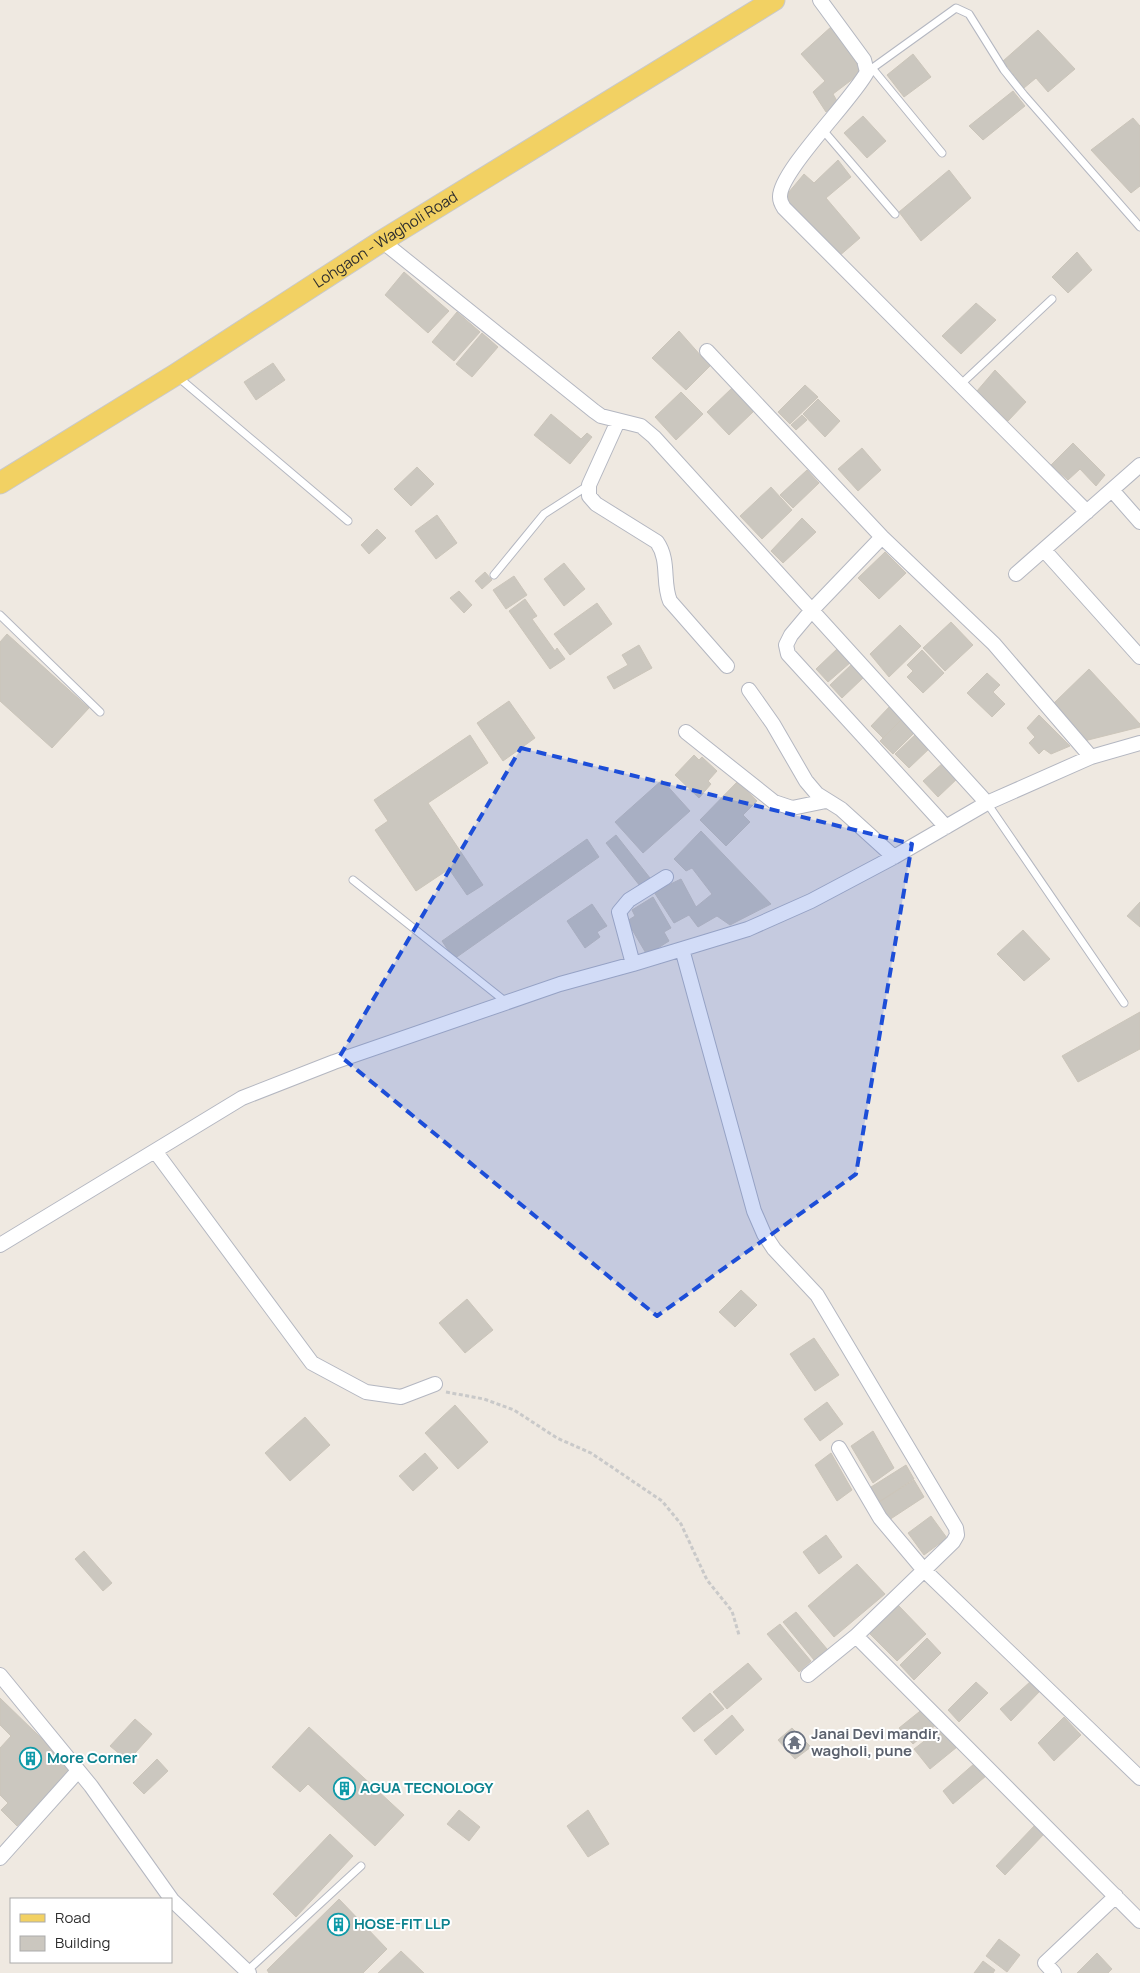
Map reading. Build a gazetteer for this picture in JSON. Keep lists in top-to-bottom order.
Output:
{
  "streets": {
    "main road": ["Lohgaon - Wagholi Road"]
  },
  "places": {
    "temple": ["Janai Devi mandir, wagholi, pune"],
    "building": ["More Corner", "AGUA TECNOLOGY", "HOSE-FIT LLP"]
  },
  "legend": ["Road", "Building"]
}
